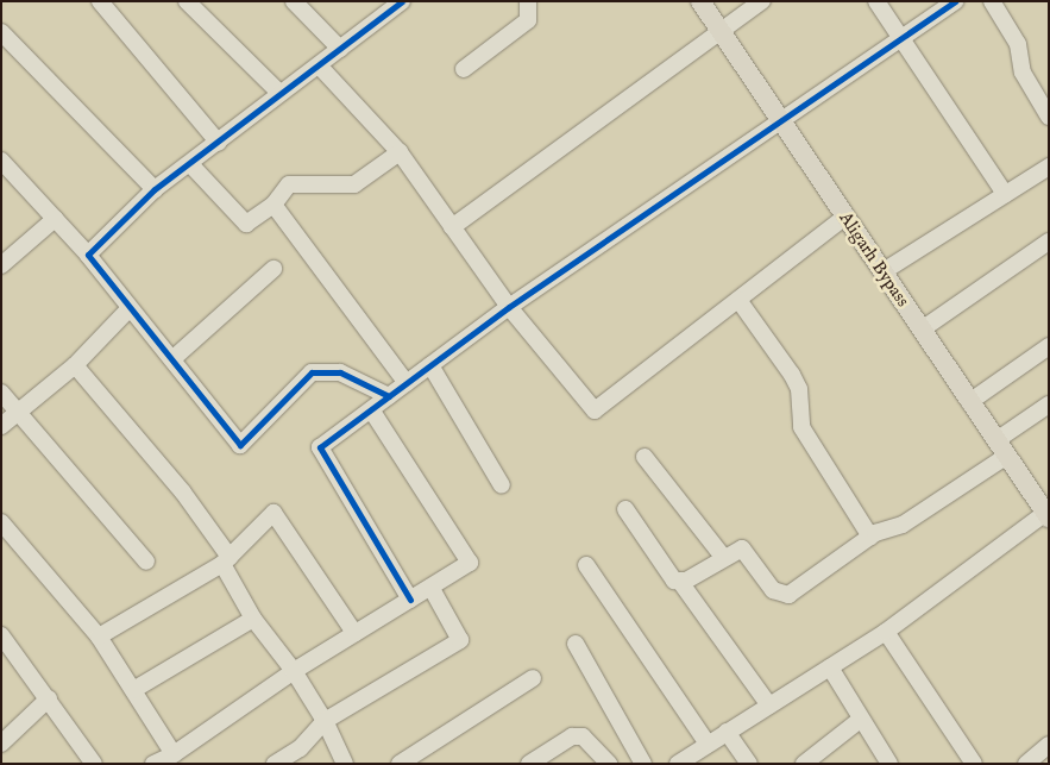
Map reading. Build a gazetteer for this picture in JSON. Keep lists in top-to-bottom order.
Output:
{
  "streets": {
    "main road": ["Aligarh Bypass"]
  }
}
